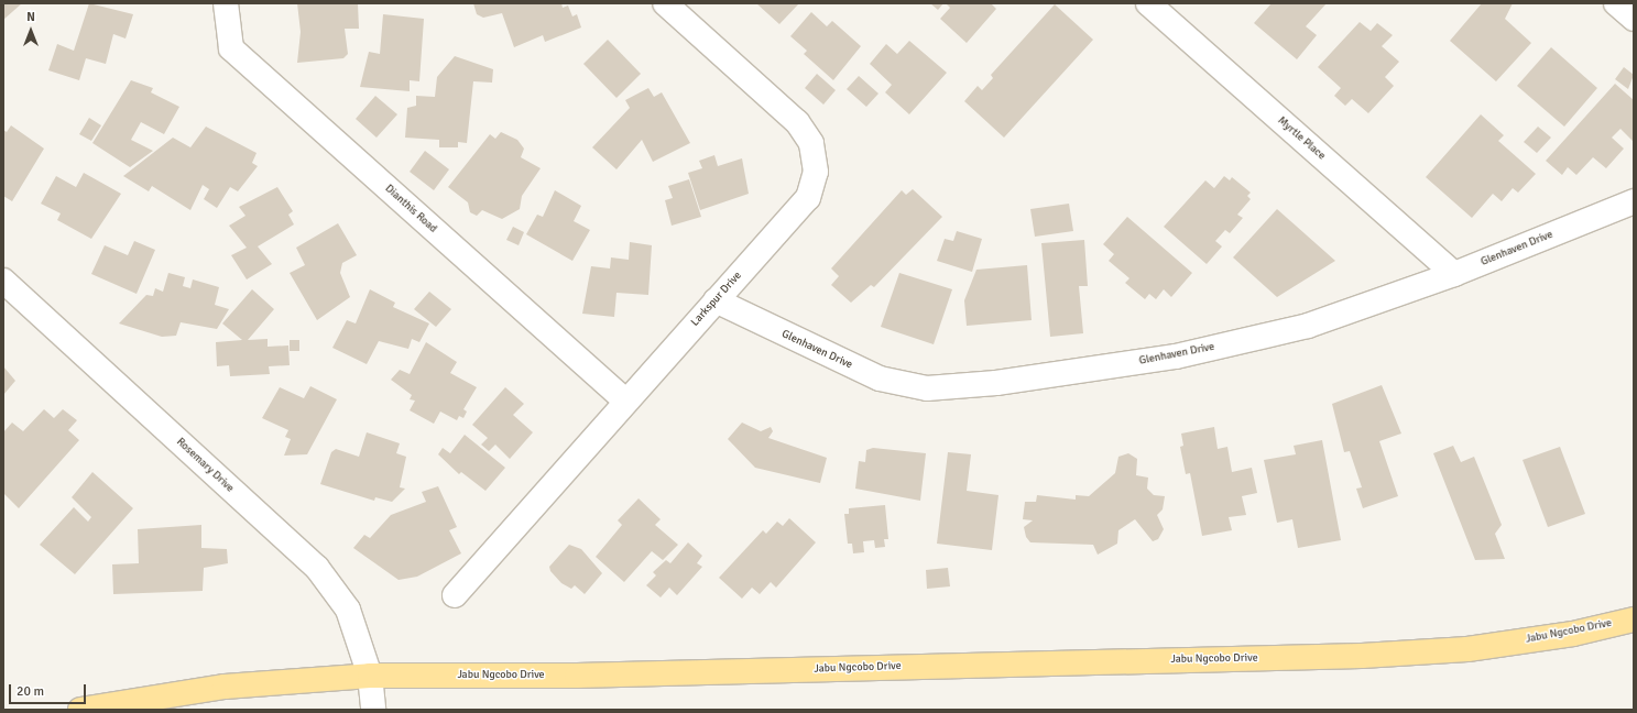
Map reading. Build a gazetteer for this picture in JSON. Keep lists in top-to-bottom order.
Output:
{
  "streets": {
    "main road": ["Jabu Ngcobo Drive"],
    "street": [
      "Myrtle Place",
      "Dianthis Road",
      "Glenhaven Drive",
      "Larkspur Drive",
      "Rosemary Drive"
    ]
  },
  "crossings": [
    ["Myrtle Place", "Glenhaven Drive"],
    ["Dianthis Road", "Larkspur Drive"],
    ["Glenhaven Drive", "Larkspur Drive"],
    ["Rosemary Drive", "Jabu Ngcobo Drive"]
  ],
  "scale_bar": "20 m",
  "north": "top"
}
